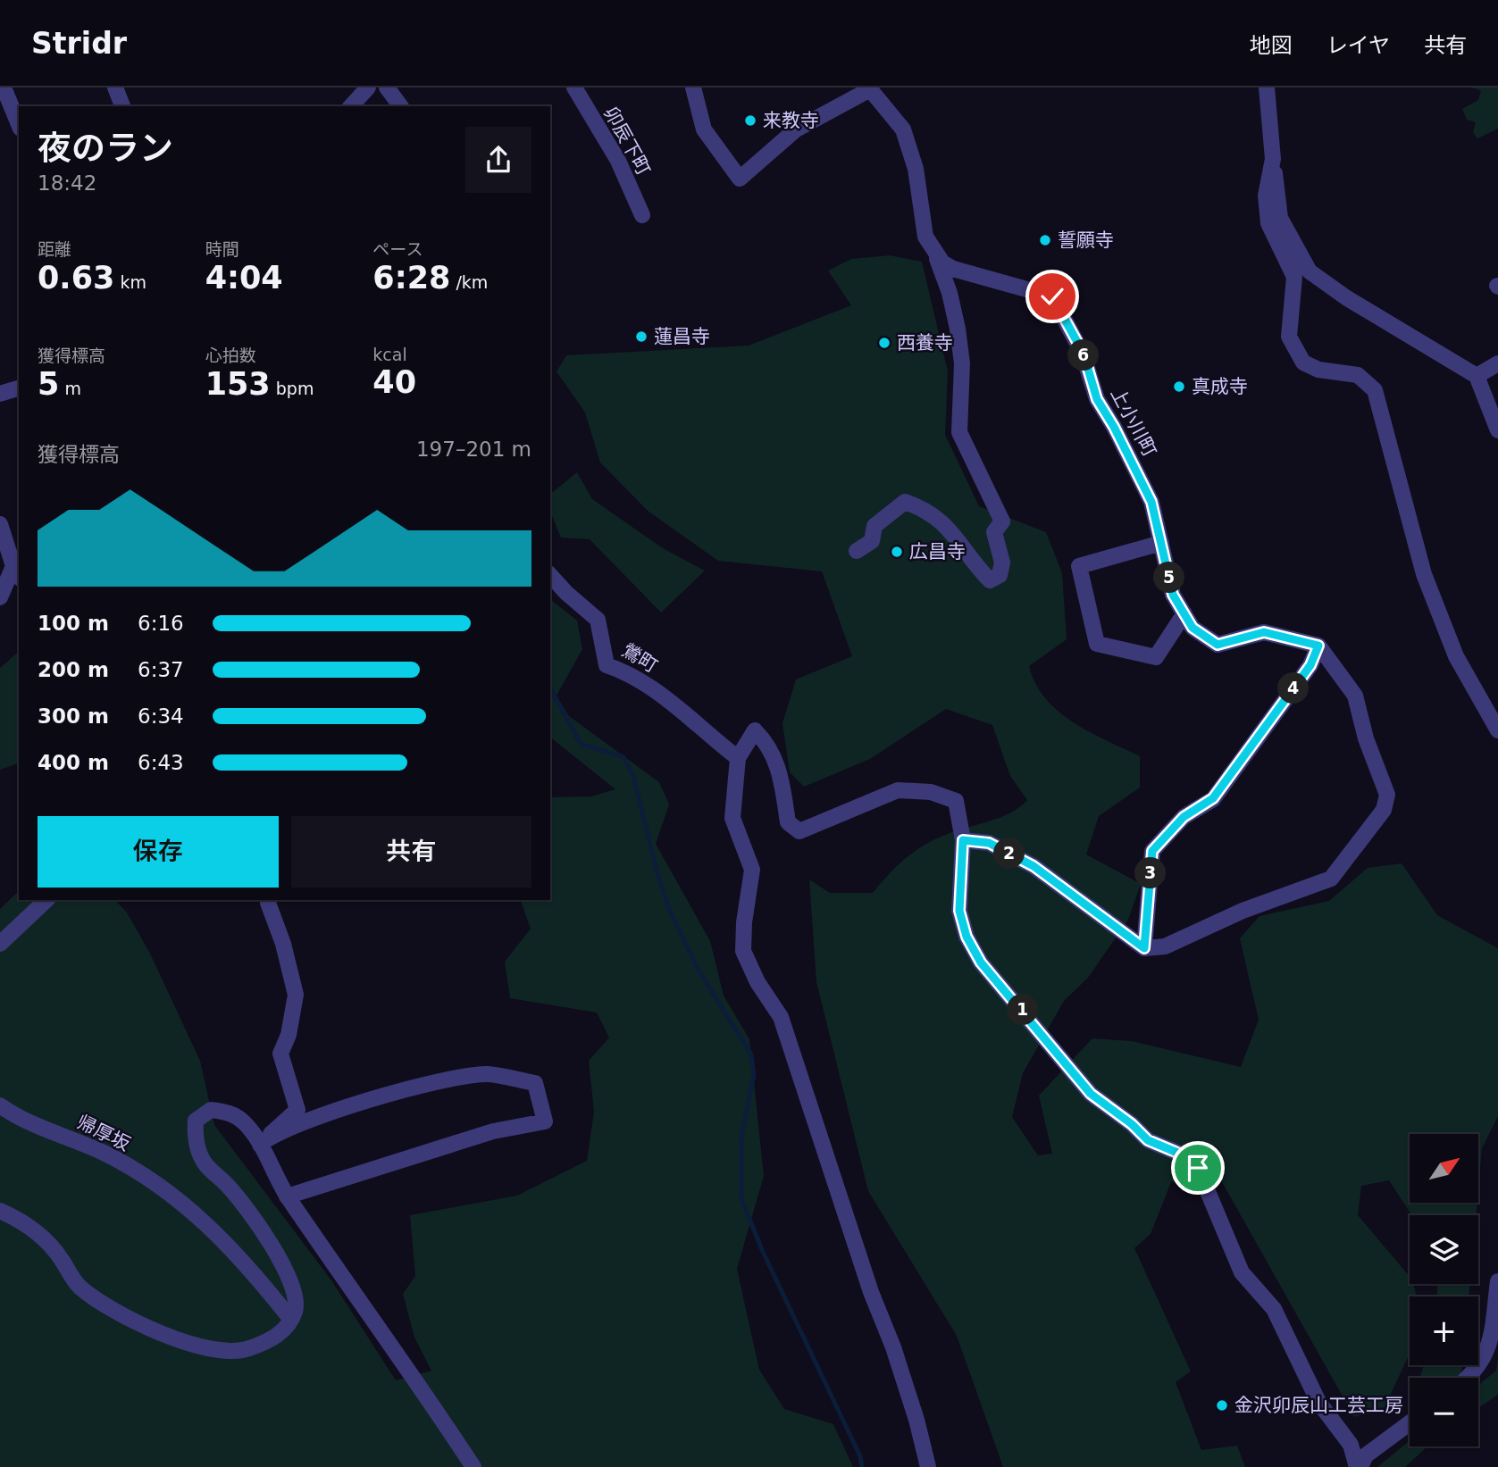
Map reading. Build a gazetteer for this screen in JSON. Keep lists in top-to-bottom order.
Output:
{
  "streets": {
    "street": [
      "卯辰下町",
      "上小川町",
      "鶯町",
      "帰厚坂"
    ]
  },
  "places": [
    "来教寺",
    "誓願寺",
    "蓮昌寺",
    "西養寺",
    "真成寺",
    "広昌寺",
    "金沢卯辰山工芸工房"
  ],
  "north": "top right",
  "page": {
    "header": "Stridr",
    "nav": ["地図", "レイヤ", "共有"],
    "heading": ["夜のラン", "18:42"],
    "stats": [
      ["距離", "0.63 km"],
      ["時間", "4:04"],
      ["ペース", "6:28 /km"],
      ["獲得標高", "5 m"],
      ["心拍数", "153 bpm"],
      ["kcal", "40"]
    ],
    "pins": [
      "6",
      "5",
      "4",
      "2",
      "3",
      "1"
    ],
    "chart": ["獲得標高", "197–201 m"],
    "list": [
      {
        "name": "100 m",
        "note": "6:16"
      },
      {
        "name": "200 m",
        "note": "6:37"
      },
      {
        "name": "300 m",
        "note": "6:34"
      },
      {
        "name": "400 m",
        "note": "6:43"
      }
    ],
    "buttons": ["保存", "共有"],
    "map_buttons": ["+", "−"]
  }
}
